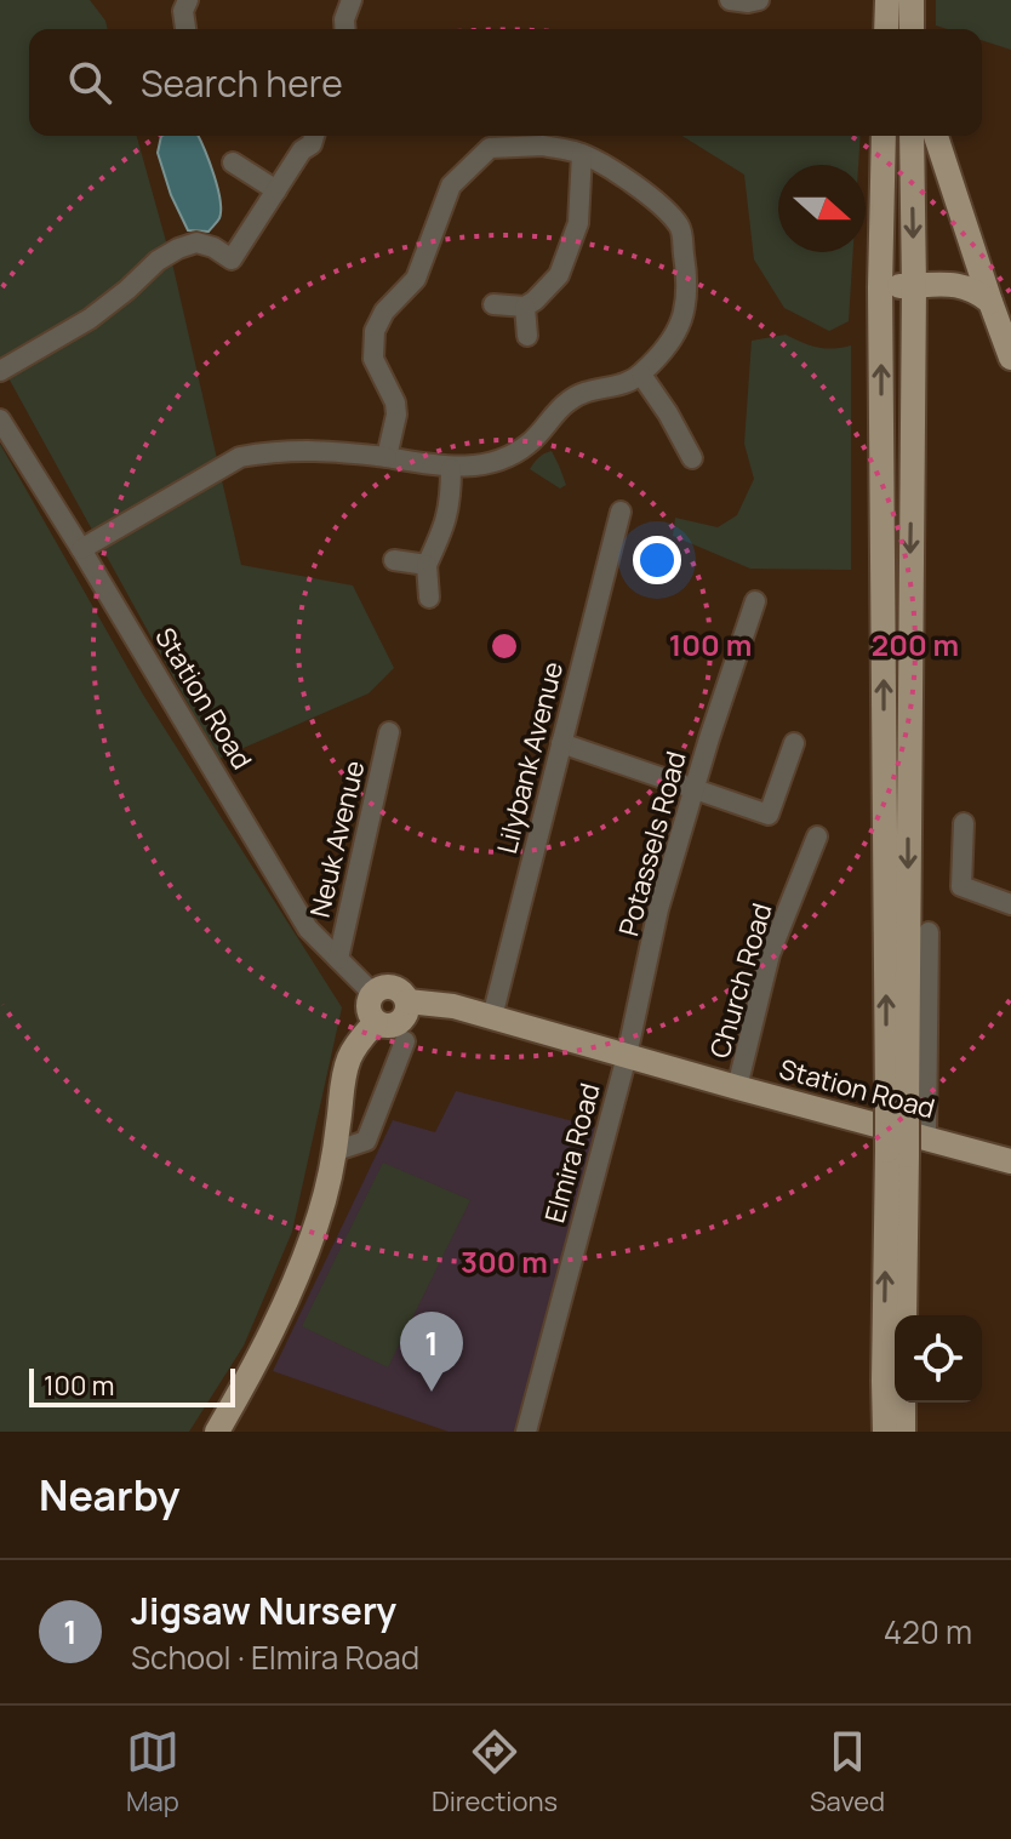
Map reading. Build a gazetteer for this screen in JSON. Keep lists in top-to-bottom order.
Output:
{
  "streets": {
    "main road": ["Station Road"],
    "street": [
      "Lilybank Avenue",
      "Neuk Avenue",
      "Potassels Road",
      "Church Road",
      "Elmira Road"
    ]
  },
  "crossings": [
    ["Station Road", "Lilybank Avenue"],
    ["Station Road", "Neuk Avenue"],
    ["Station Road", "Potassels Road"],
    ["Station Road", "Church Road"],
    ["Station Road", "Elmira Road"],
    ["Potassels Road", "Elmira Road"]
  ],
  "scale_bar": "100 m",
  "north": "right",
  "page": {
    "search": "Search here",
    "pins": "1",
    "scale": "100 m",
    "heading": "Nearby",
    "list": [
      {
        "mark": "1",
        "name": "Jigsaw Nursery",
        "note": "School · Elmira Road",
        "value": "420 m"
      }
    ],
    "nav": ["Map", "Directions", "Saved"]
  },
  "rings": ["100 m", "200 m", "300 m"]
}
